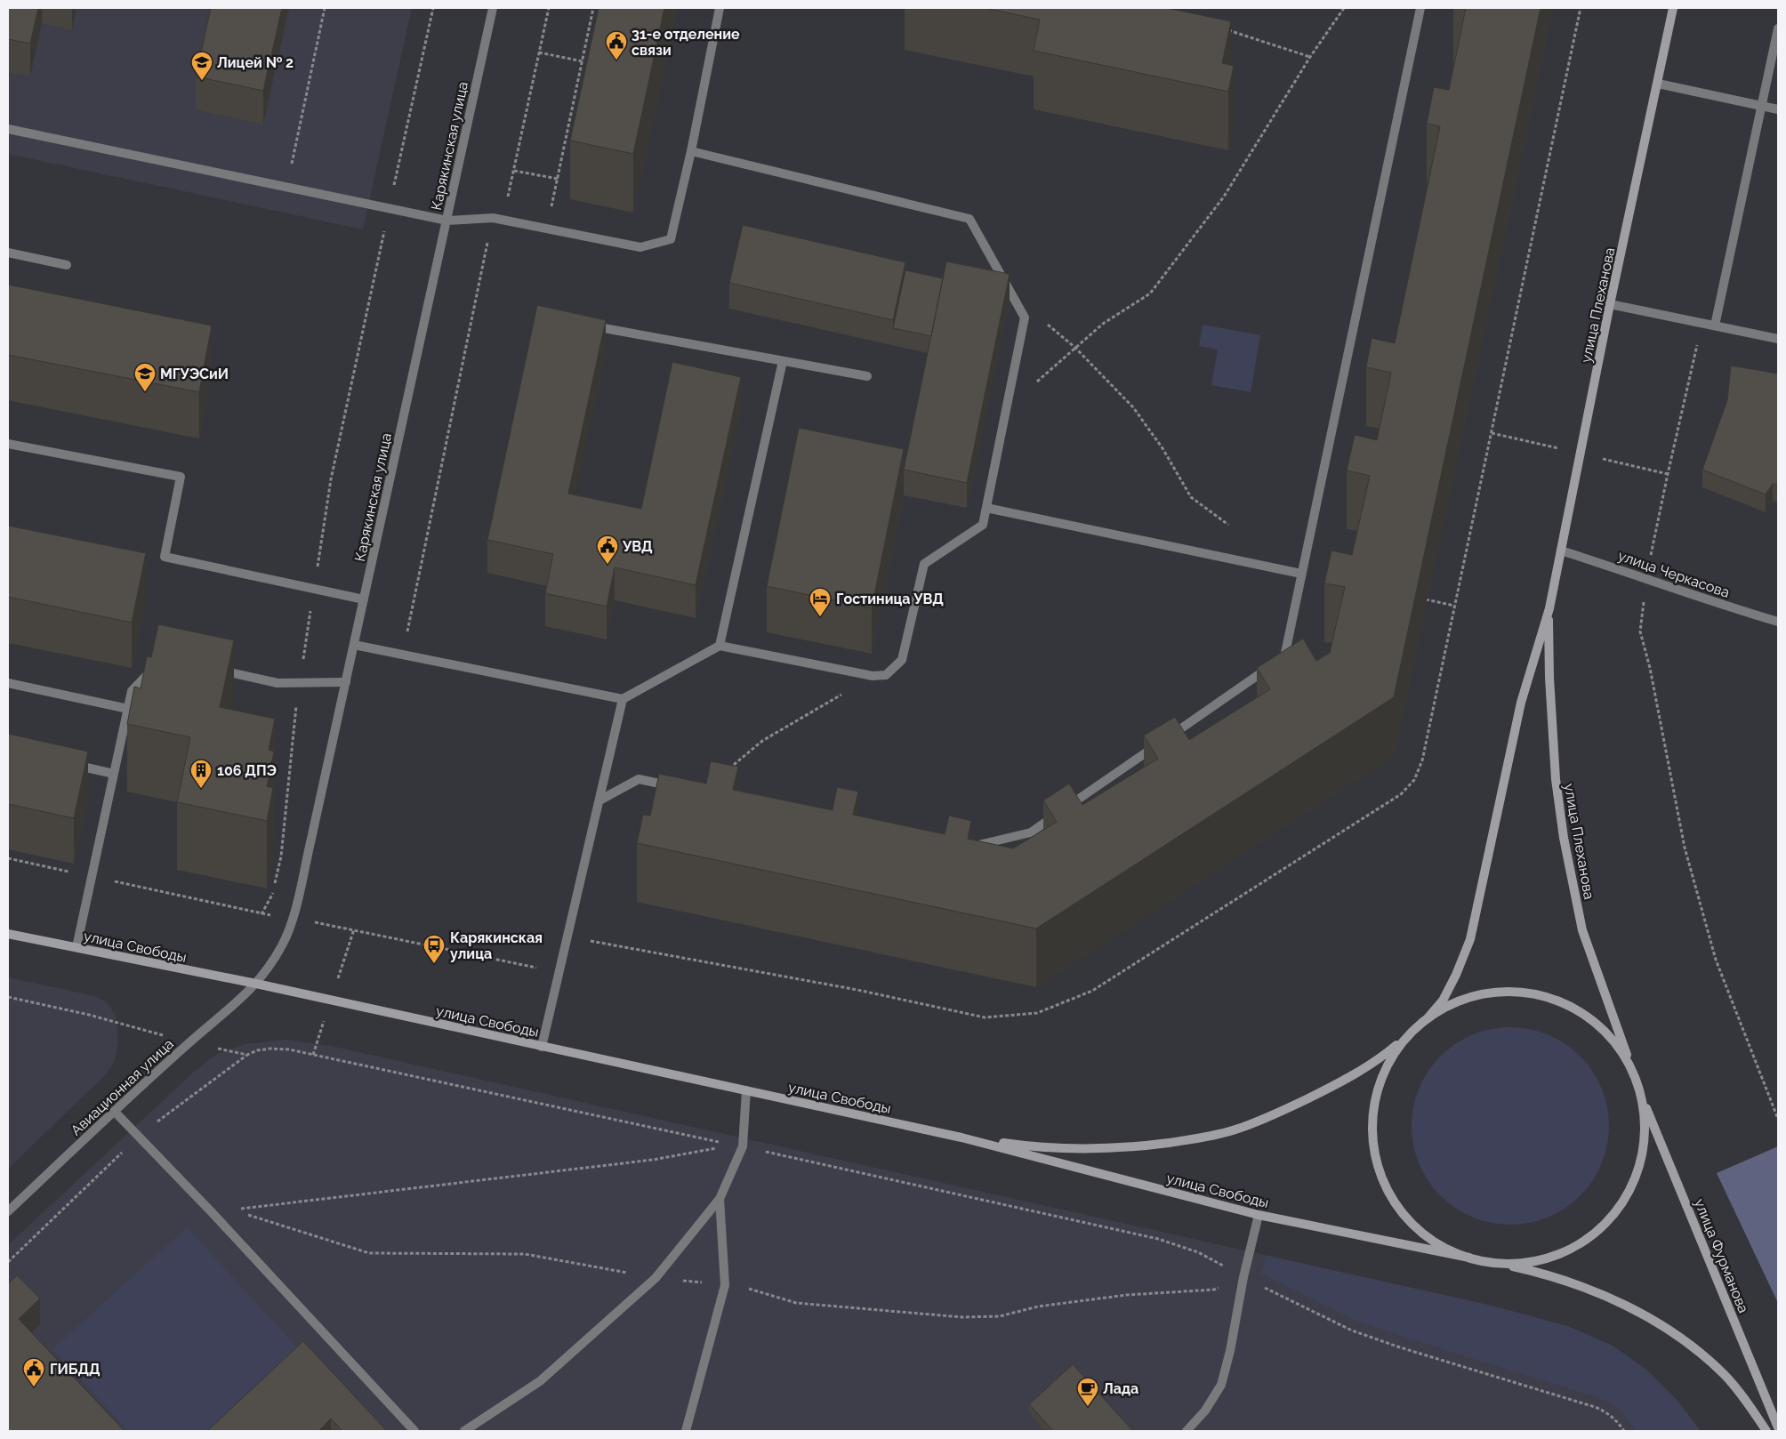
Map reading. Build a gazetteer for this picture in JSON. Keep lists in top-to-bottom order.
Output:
{
  "streets": {
    "main road": ["улица Плеханова", "улица Свободы", "улица Фурманова"],
    "street": ["Карякинская улица", "улица Черкасова", "Авиационная улица"]
  },
  "crossings": [
    ["Карякинская улица", "улица Свободы"],
    ["Карякинская улица", "Авиационная улица"],
    ["улица Плеханова", "улица Черкасова"],
    ["улица Свободы", "Авиационная улица"]
  ],
  "places": {
    "public building": ["31-е отделение связи", "УВД", "ГИБДД"],
    "school or university": ["Лицей № 2", "МГУЭСиИ"],
    "hotel": ["Гостиница УВД"],
    "building": ["106 ДПЭ"],
    "bus stop": ["Карякинская улица"],
    "cafe": ["Лада"]
  }
}
